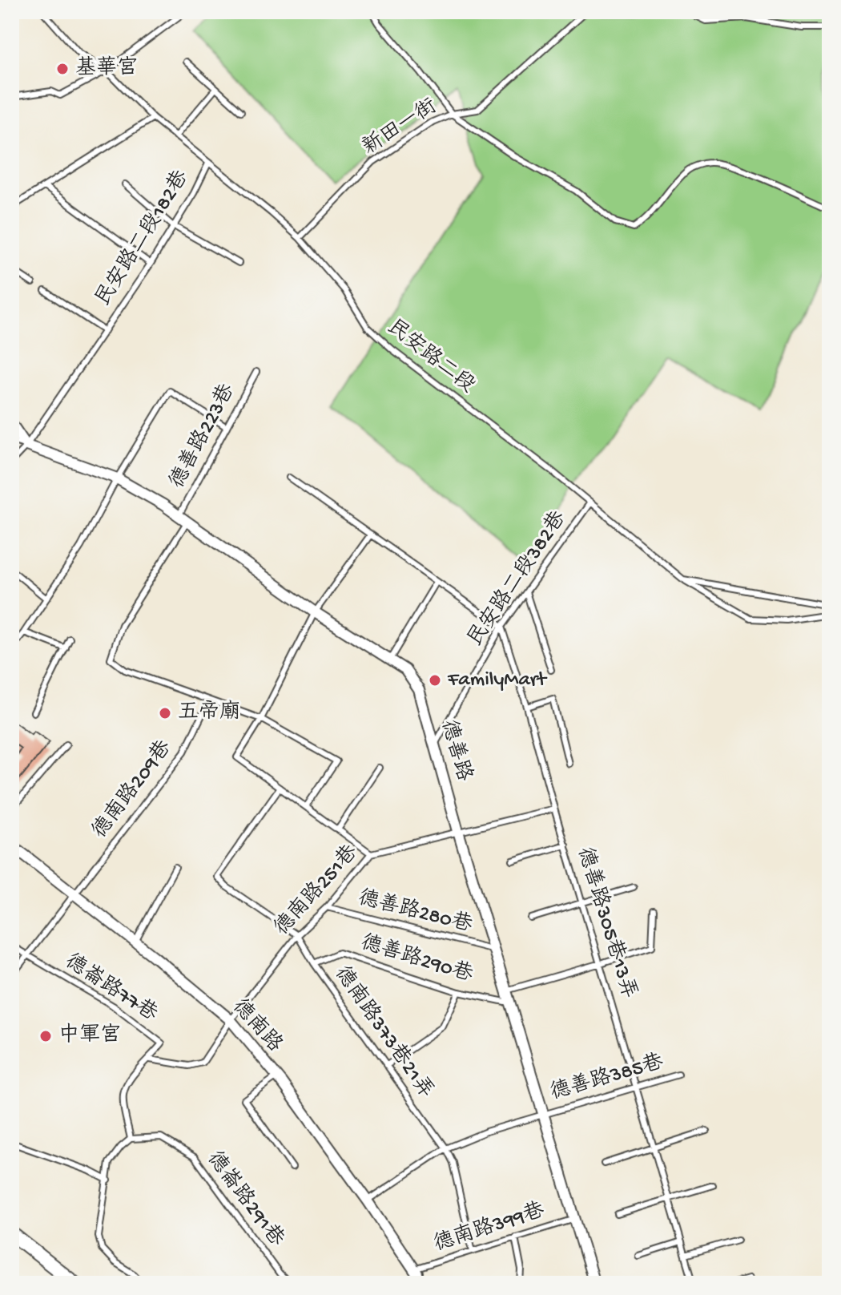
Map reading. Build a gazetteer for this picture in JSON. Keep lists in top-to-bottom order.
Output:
{
  "streets": {
    "street": ["德善路", "德南路"],
    "lane": [
      "新田一街",
      "民安路二段182巷",
      "民安路二段",
      "德善路223巷",
      "民安路二段382巷",
      "德南路209巷",
      "德南路251巷",
      "德善路280巷",
      "德善路305巷13弄",
      "德善路290巷",
      "德崙路77巷",
      "德南路373巷21弄",
      "德善路385巷",
      "德崙路291巷",
      "德南路399巷"
    ]
  },
  "crossings": [
    ["新田一街", "民安路二段"],
    ["民安路二段182巷", "民安路二段"],
    ["民安路二段182巷", "德善路"],
    ["民安路二段", "民安路二段382巷"],
    ["德善路223巷", "德善路"],
    ["德善路223巷", "德南路209巷"],
    ["民安路二段382巷", "德善路"],
    ["民安路二段382巷", "德善路305巷13弄"],
    ["德善路", "德南路251巷"],
    ["德善路", "德善路280巷"],
    ["德善路", "德善路290巷"],
    ["德善路", "德善路385巷"],
    ["德善路", "德南路399巷"],
    ["德南路209巷", "德崙路77巷"],
    ["德南路209巷", "德南路"],
    ["德南路251巷", "德善路280巷"],
    ["德南路251巷", "德善路305巷13弄"],
    ["德南路251巷", "德崙路77巷"],
    ["德南路251巷", "德南路"],
    ["德南路251巷", "德南路373巷21弄"],
    ["德善路305巷13弄", "德善路385巷"],
    ["德善路290巷", "德南路373巷21弄"],
    ["德南路", "德善路385巷"],
    ["德南路", "德南路399巷"],
    ["德南路373巷21弄", "德善路385巷"],
    ["德南路373巷21弄", "德南路399巷"]
  ],
  "places": [
    "基華宮",
    "FamilyMart",
    "五帝廟",
    "中軍宮"
  ]
}
